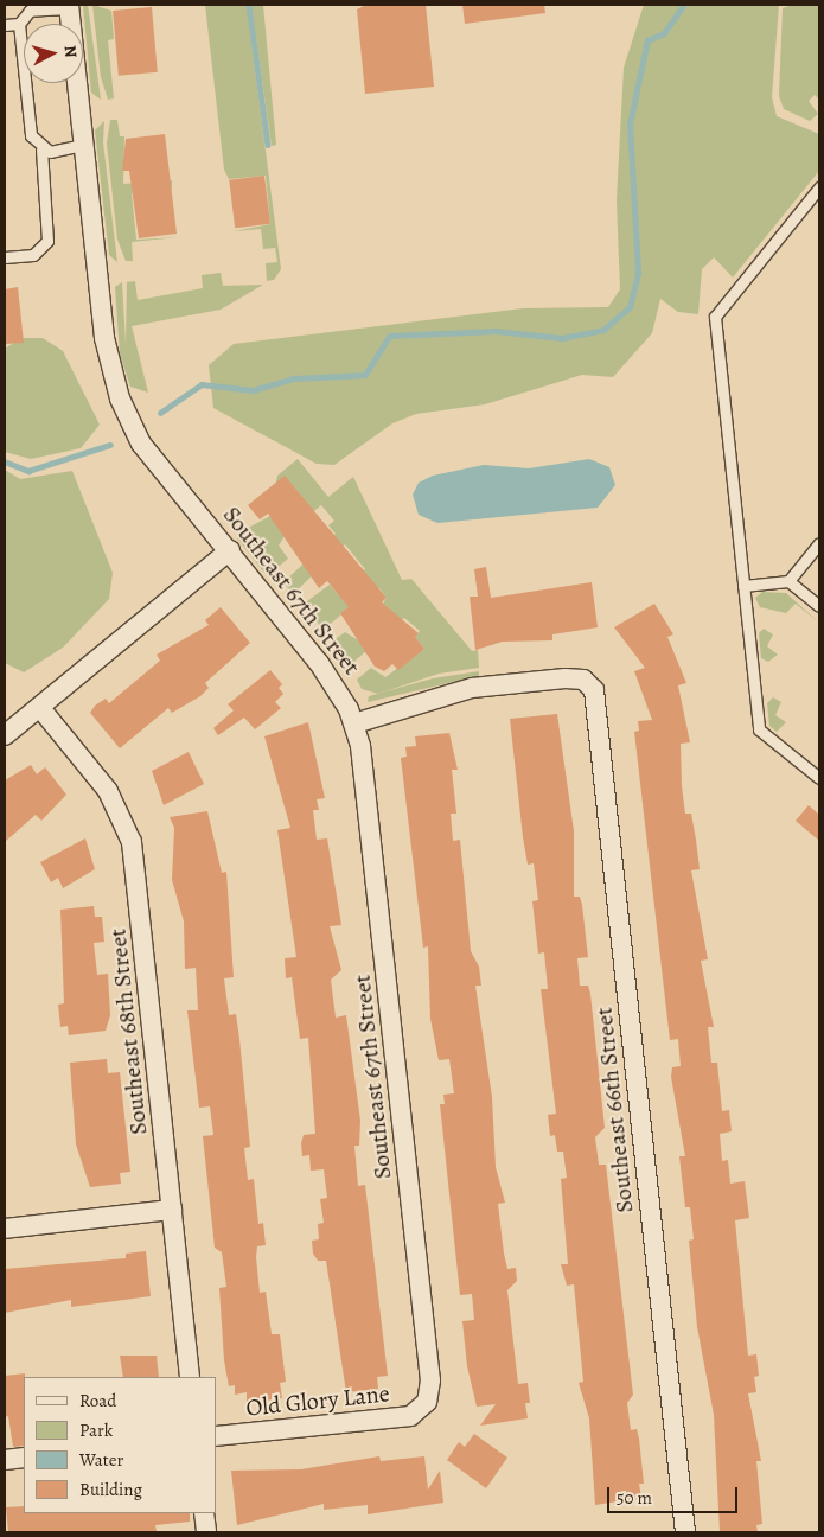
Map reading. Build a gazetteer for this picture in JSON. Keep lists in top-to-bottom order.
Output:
{
  "streets": {
    "street": [
      "Southeast 67th Street",
      "Southeast 68th Street",
      "Southeast 66th Street",
      "Old Glory Lane"
    ]
  },
  "crossings": [
    ["Southeast 67th Street", "Southeast 66th Street"],
    ["Southeast 67th Street", "Old Glory Lane"]
  ],
  "legend": [
    "Road",
    "Park",
    "Water",
    "Building"
  ],
  "scale_bar": "50 m",
  "north": "right"
}
